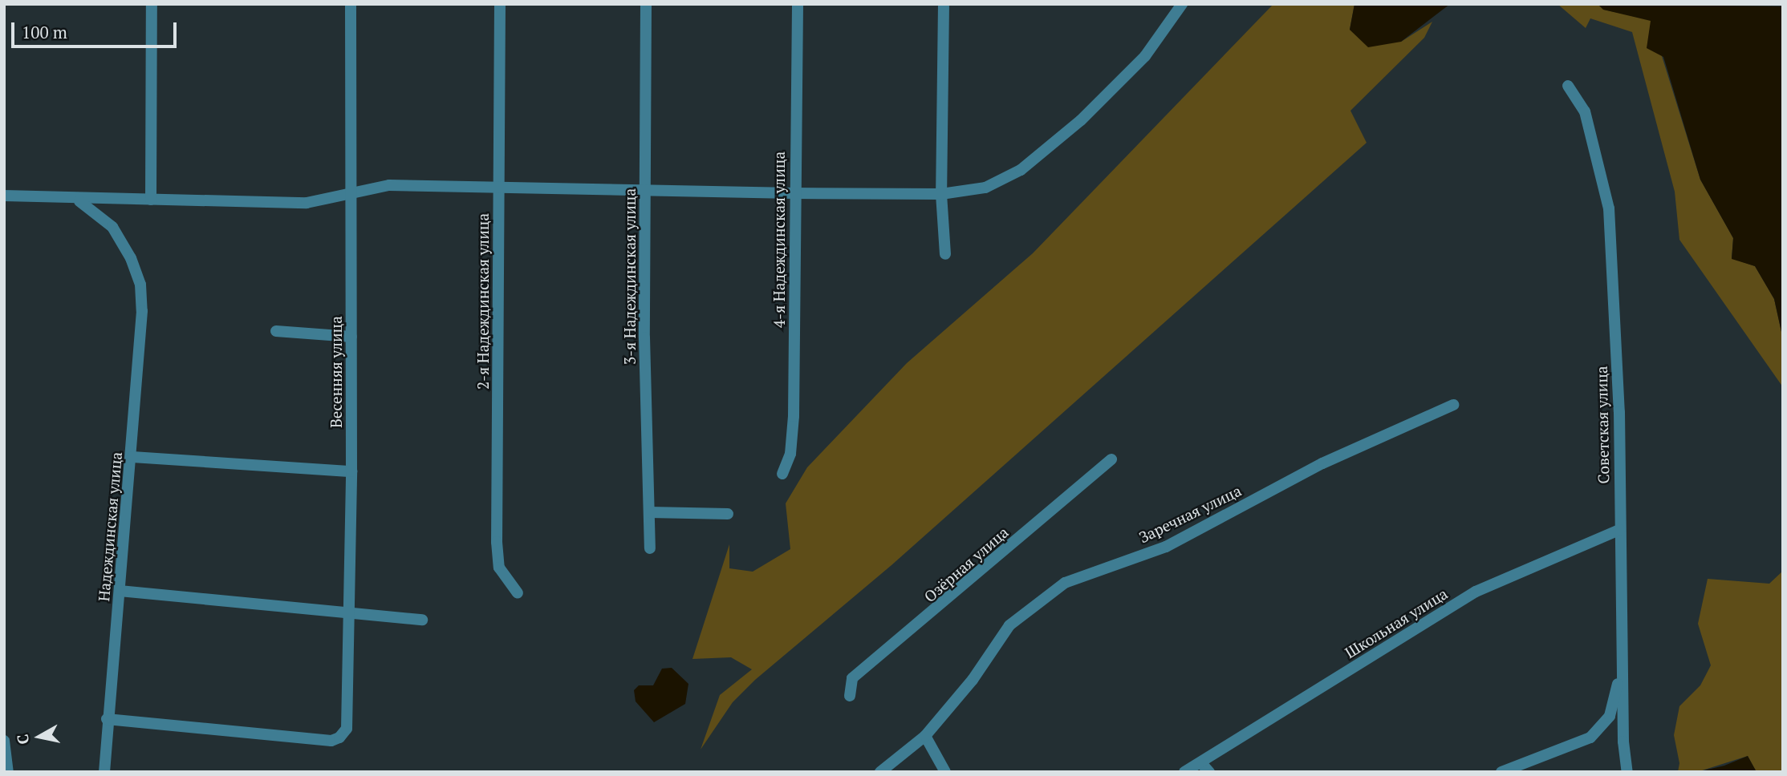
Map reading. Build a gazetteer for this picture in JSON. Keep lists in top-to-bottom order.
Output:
{
  "streets": {
    "street": [
      "4-я Надеждинская улица",
      "3-я Надеждинская улица",
      "2-я Надеждинская улица",
      "Весенняя улица",
      "Советская улица",
      "Заречная улица",
      "Надеждинская улица",
      "Озёрная улица",
      "Школьная улица"
    ]
  },
  "crossings": [
    ["Весенняя улица", "Надеждинская улица"],
    ["Советская улица", "Школьная улица"]
  ],
  "scale_bar": "100 m",
  "north": "left"
}
